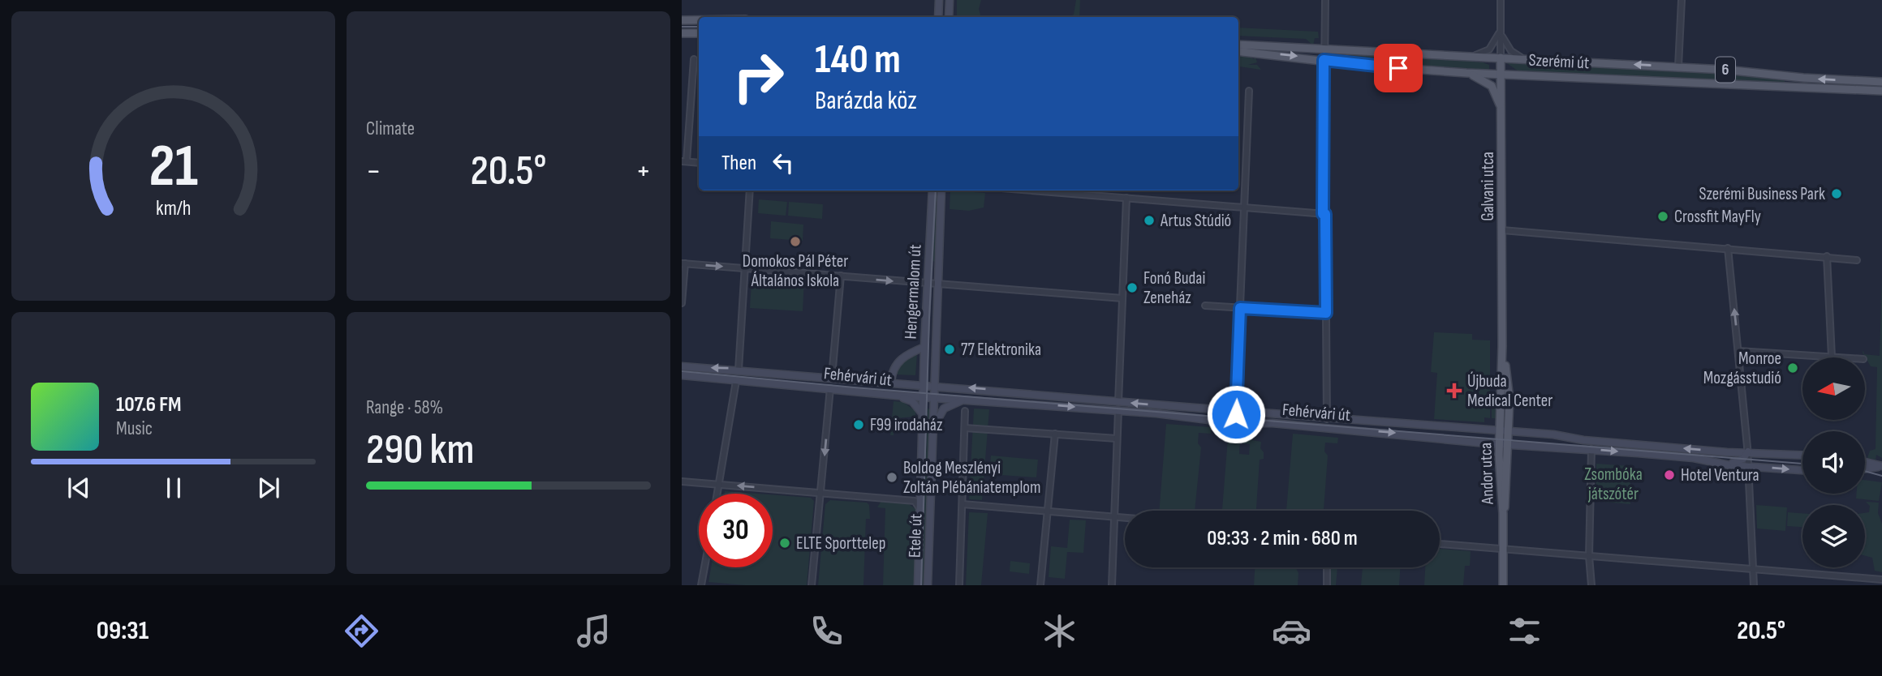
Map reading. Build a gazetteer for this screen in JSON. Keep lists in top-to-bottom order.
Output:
{
  "streets": {
    "main road": [
      "Szerémi út",
      "6",
      "Galvani utca",
      "Andor utca"
    ],
    "street": ["Hengermalom út", "Fehérvári út", "Etele út"]
  },
  "crossings": [
    ["Szerémi út", "Galvani utca"],
    ["Galvani utca", "Fehérvári út"],
    ["Galvani utca", "Andor utca"],
    ["Hengermalom út", "Fehérvári út"],
    ["Hengermalom út", "Etele út"],
    ["Fehérvári út", "Andor utca"],
    ["Fehérvári út", "Etele út"]
  ],
  "parks": ["Zsombóka játszótér"],
  "places": {
    "other": [
      "Szerémi Business Park",
      "Crossfit MayFly",
      "Artus Stúdió",
      "Domokos Pál Péter Általános Iskola",
      "Fonó Budai Zeneház",
      "77 Elektronika",
      "Monroe Mozgásstudió",
      "F99 irodaház",
      "Hotel Ventura",
      "Boldog Meszlényi Zoltán Plébániatemplom",
      "ELTE Sporttelep"
    ],
    "health": ["Újbuda Medical Center"]
  },
  "north": "left",
  "page": {
    "tile": [
      "Climate",
      ["Range · 58%", "290 km"]
    ],
    "turn": ["140 m", "Barázda köz"],
    "then": "Then",
    "heat": ["−", "20.5°", "+"],
    "song": ["107.6 FM", "Music"],
    "limit": "30",
    "trip": "09:33 · 2 min · 680 m",
    "tabs": ["09:31", "20.5°"],
    "gauge": ["21", "km/h"]
  }
}
